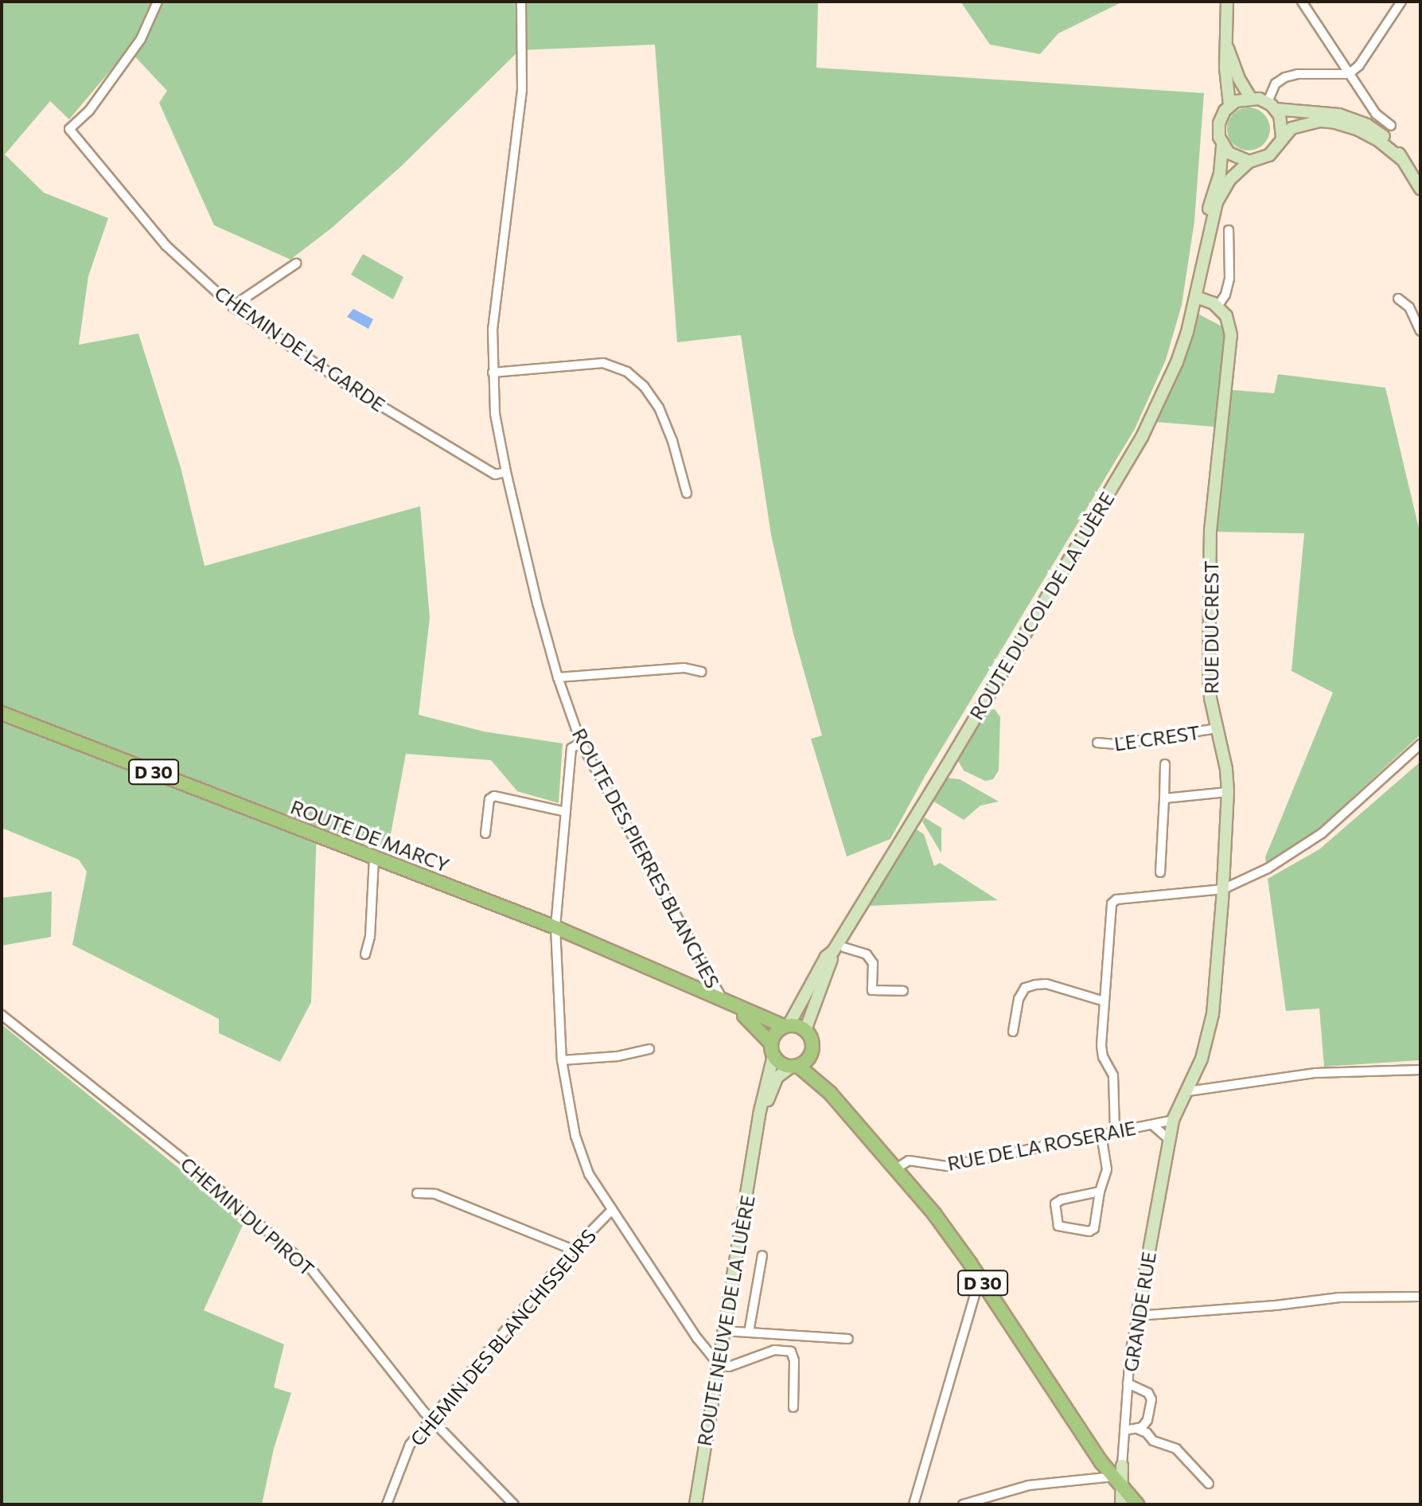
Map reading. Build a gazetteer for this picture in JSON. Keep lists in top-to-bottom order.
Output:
{
  "streets": {
    "main road": ["D 30", "ROUTE DE MARCY"],
    "street": [
      "CHEMIN DE LA GARDE",
      "ROUTE DU COL DE LA LUÈRE",
      "RUE DU CREST",
      "LE CREST",
      "ROUTE DES PIERRES BLANCHES",
      "RUE DE LA ROSERAIE",
      "CHEMIN DU PIROT",
      "GRANDE RUE",
      "ROUTE NEUVE DE LA LUÈRE",
      "CHEMIN DES BLANCHISSEURS"
    ]
  },
  "crossings": [
    ["CHEMIN DE LA GARDE", "ROUTE DES PIERRES BLANCHES"],
    ["ROUTE DU COL DE LA LUÈRE", "D 30"],
    ["ROUTE DU COL DE LA LUÈRE", "ROUTE DE MARCY"],
    ["ROUTE DU COL DE LA LUÈRE", "ROUTE NEUVE DE LA LUÈRE"],
    ["RUE DU CREST", "LE CREST"],
    ["RUE DU CREST", "RUE DE LA ROSERAIE"],
    ["RUE DU CREST", "GRANDE RUE"],
    ["D 30", "ROUTE DE MARCY"],
    ["D 30", "RUE DE LA ROSERAIE"],
    ["D 30", "GRANDE RUE"],
    ["D 30", "ROUTE NEUVE DE LA LUÈRE"],
    ["ROUTE DE MARCY", "ROUTE DES PIERRES BLANCHES"],
    ["ROUTE DE MARCY", "ROUTE NEUVE DE LA LUÈRE"],
    ["RUE DE LA ROSERAIE", "GRANDE RUE"],
    ["CHEMIN DU PIROT", "CHEMIN DES BLANCHISSEURS"]
  ]
}
